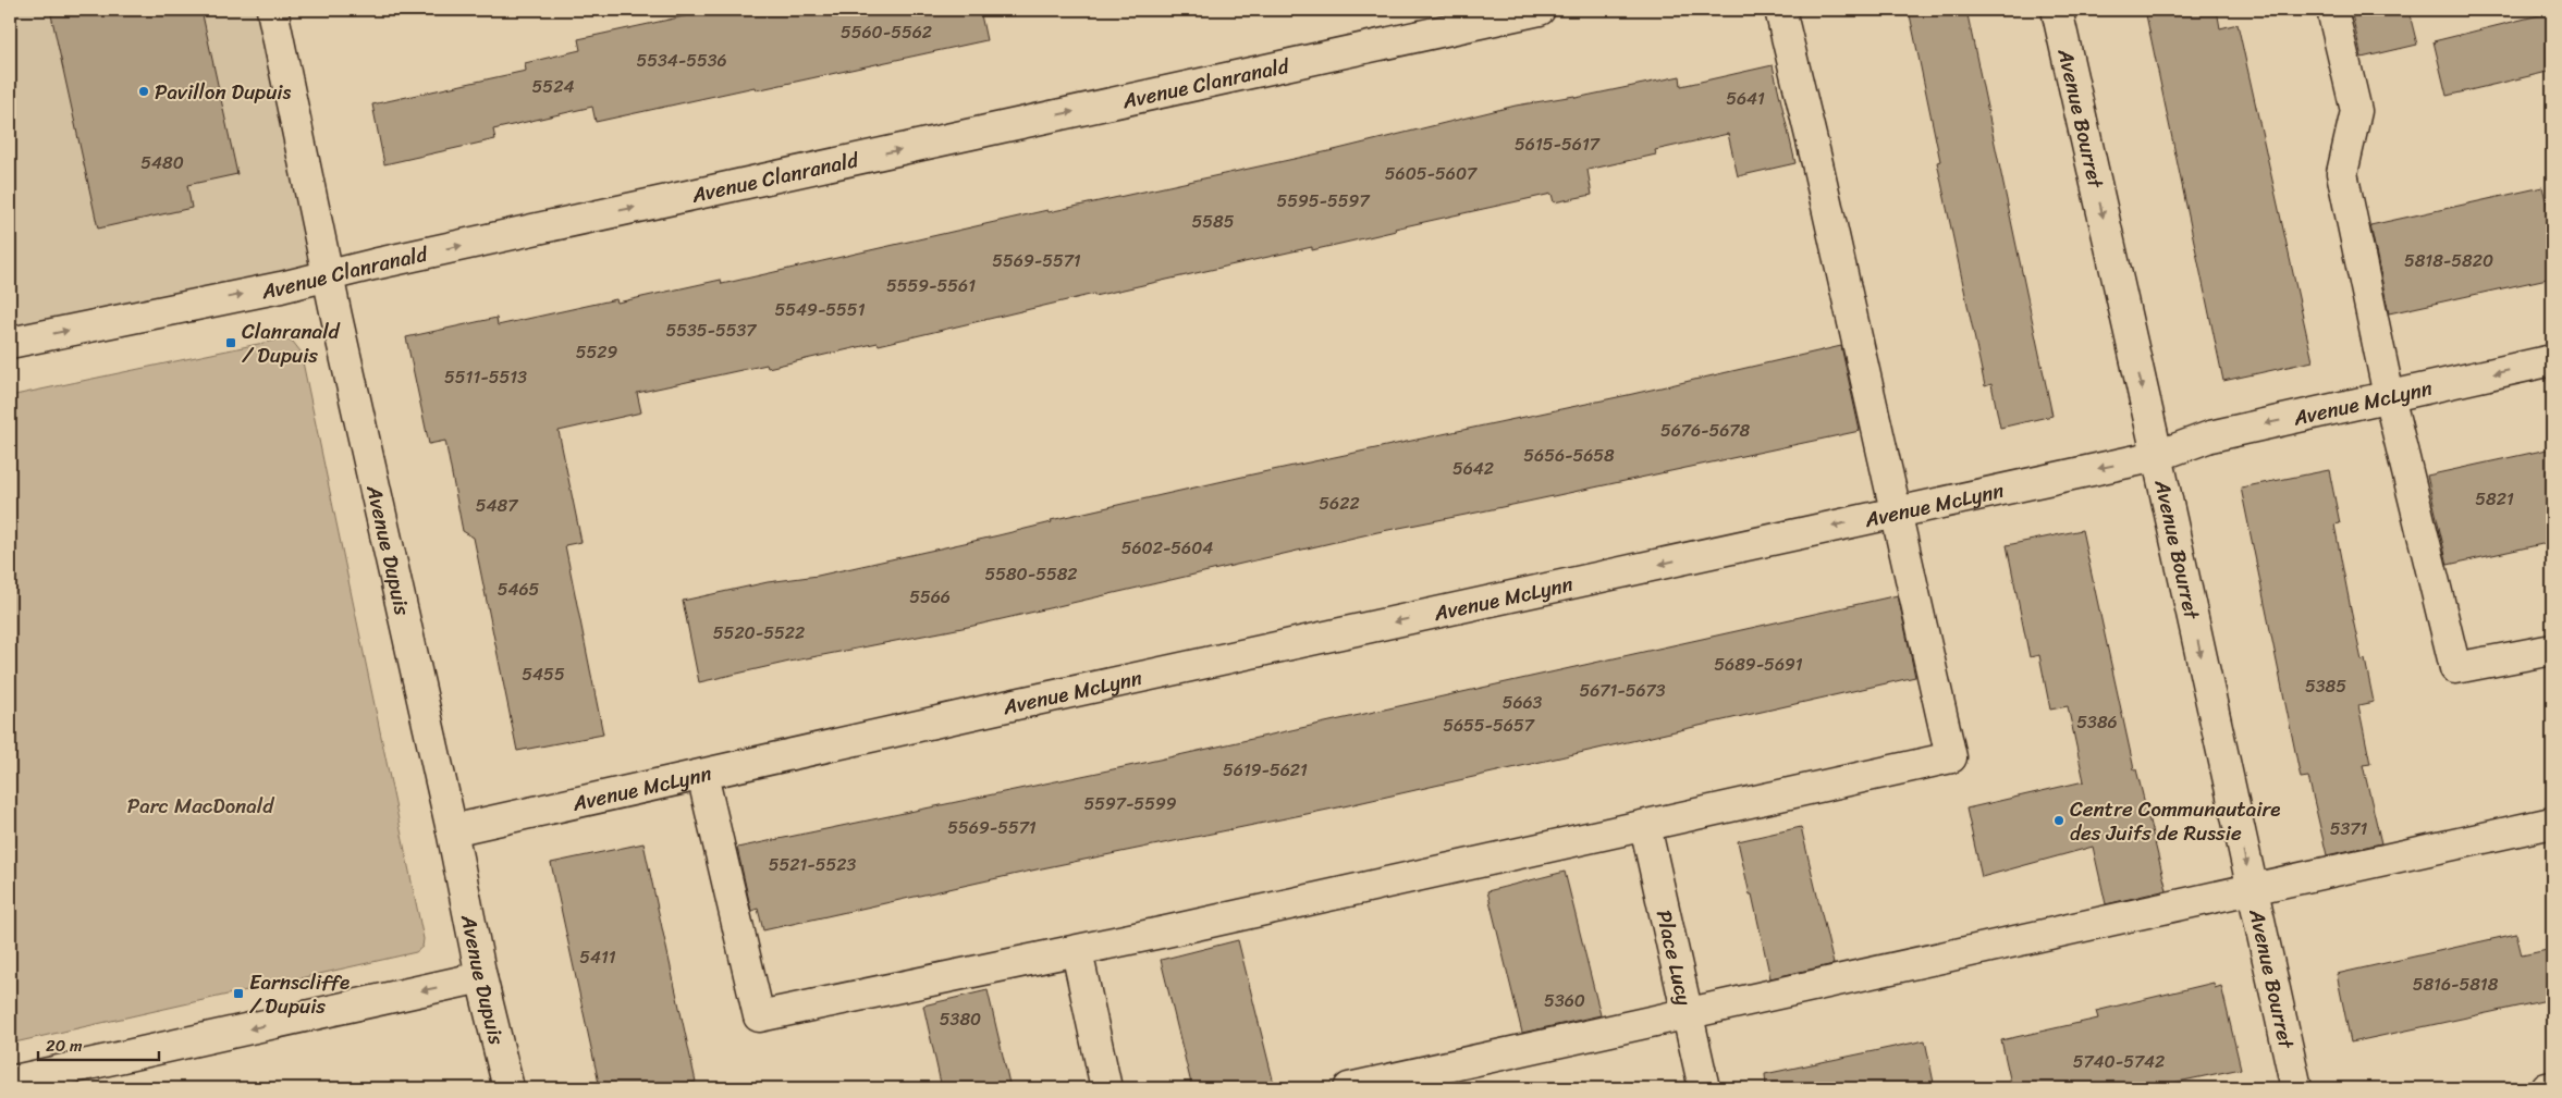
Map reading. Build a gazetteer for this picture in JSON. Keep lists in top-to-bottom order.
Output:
{
  "streets": {
    "street": [
      "Avenue Clanranald",
      "Avenue Bourret",
      "Avenue McLynn",
      "Avenue Dupuis",
      "Place Lucy"
    ]
  },
  "crossings": [
    ["Avenue Clanranald", "Avenue Dupuis"],
    ["Avenue Bourret", "Avenue McLynn"],
    ["Avenue McLynn", "Avenue Dupuis"]
  ],
  "one_way": ["Avenue Clanranald"],
  "parks": ["Parc MacDonald"],
  "places": {
    "other": ["Pavillon Dupuis", "Centre Communautaire des Juifs de Russie"],
    "transit": ["Clanranald / Dupuis", "Earnscliffe / Dupuis"]
  },
  "house_numbers": [
    "5560-5562",
    "5534-5536",
    "5524",
    "5641",
    "5615-5617",
    "5480",
    "5605-5607",
    "5595-5597",
    "5585",
    "5569-5571",
    "5818-5820",
    "5559-5561",
    "5549-5551",
    "5535-5537",
    "5529",
    "5511-5513",
    "5676-5678",
    "5656-5658",
    "5642",
    "5821",
    "5622",
    "5487",
    "5602-5604",
    "5580-5582",
    "5465",
    "5566",
    "5520-5522",
    "5689-5691",
    "5455",
    "5385",
    "5671-5673",
    "5663",
    "5386",
    "5655-5657",
    "5619-5621",
    "5597-5599",
    "5569-5571",
    "5371",
    "5521-5523",
    "5411",
    "5816-5818",
    "5360",
    "5380",
    "5740-5742"
  ],
  "scale_bar": "20 m"
}
